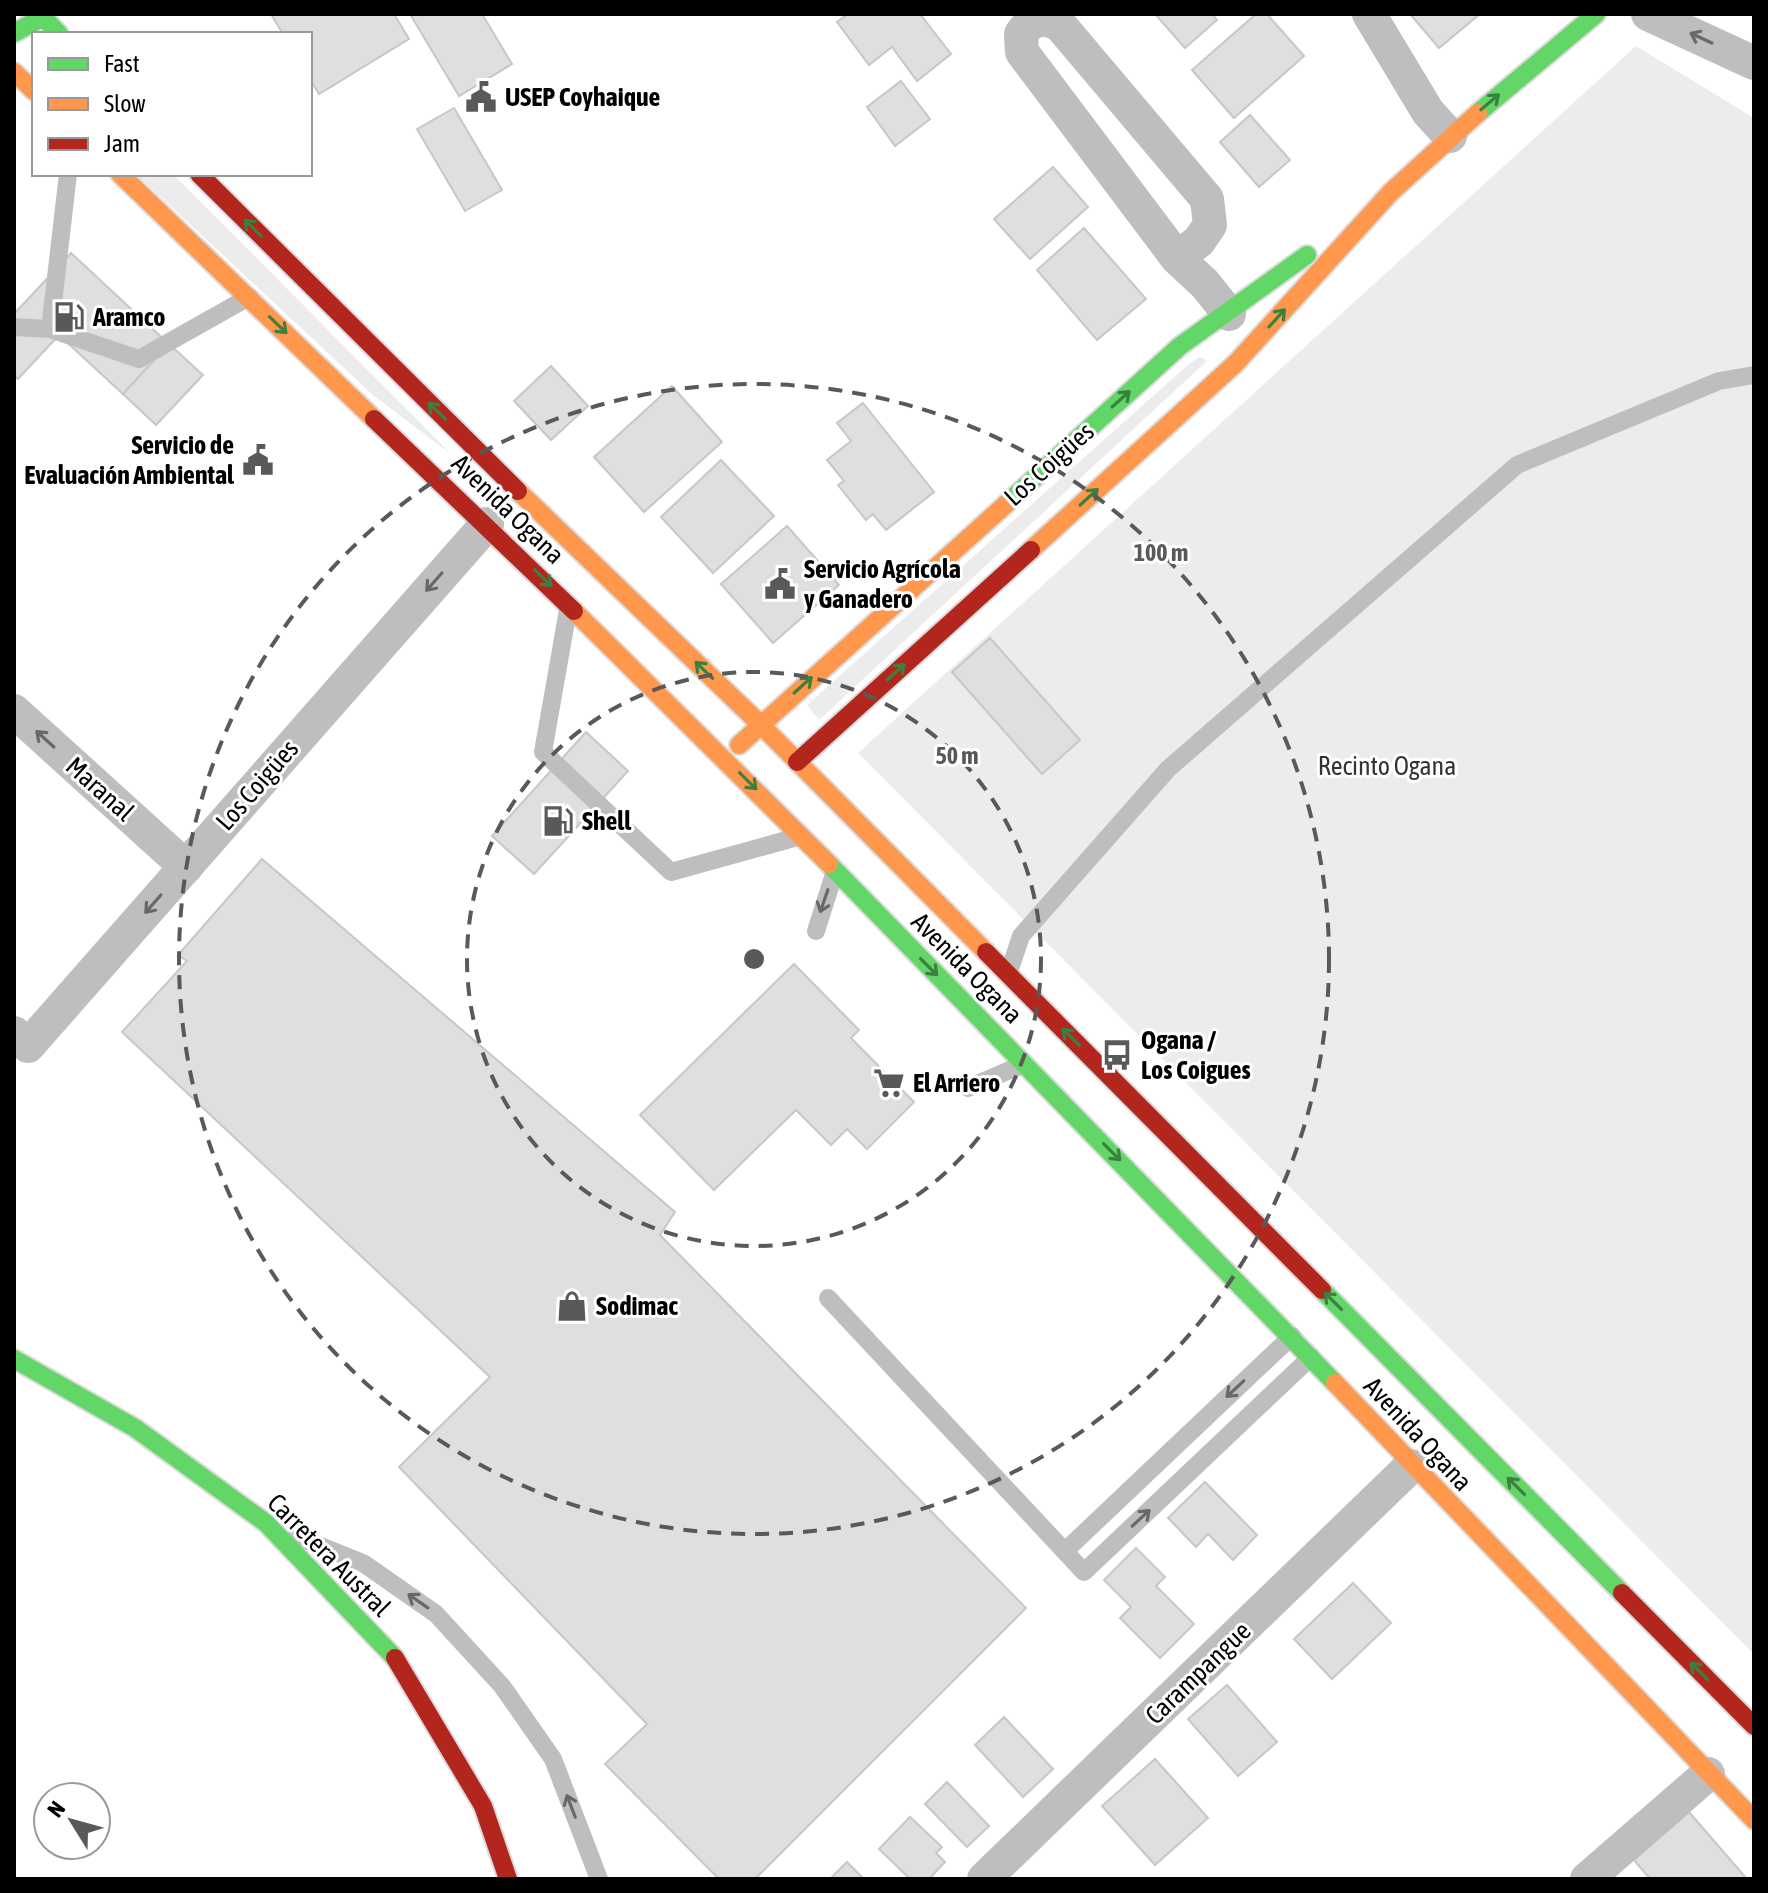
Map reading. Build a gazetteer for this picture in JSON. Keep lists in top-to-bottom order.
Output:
{
  "streets": {
    "main road": ["Los Coigües", "Avenida Ogana", "Carretera Austral"],
    "street": ["Maranal", "Carampangue"]
  },
  "crossings": [
    ["Los Coigües", "Avenida Ogana"],
    ["Los Coigües", "Maranal"],
    ["Avenida Ogana", "Carampangue"]
  ],
  "one_way": ["Maranal"],
  "parks": ["Recinto Ogana"],
  "places": {
    "public building": ["USEP Coyhaique", "Servicio de Evaluación Ambiental", "Servicio Agrícola y Ganadero"],
    "fuel station": ["Aramco", "Shell"],
    "bus stop": ["Ogana / Los Coigues"],
    "supermarket": ["El Arriero"],
    "shop": ["Sodimac"]
  },
  "legend": ["Fast", "Slow", "Jam"],
  "north": "top left",
  "rings": ["100 m", "50 m"]
}
